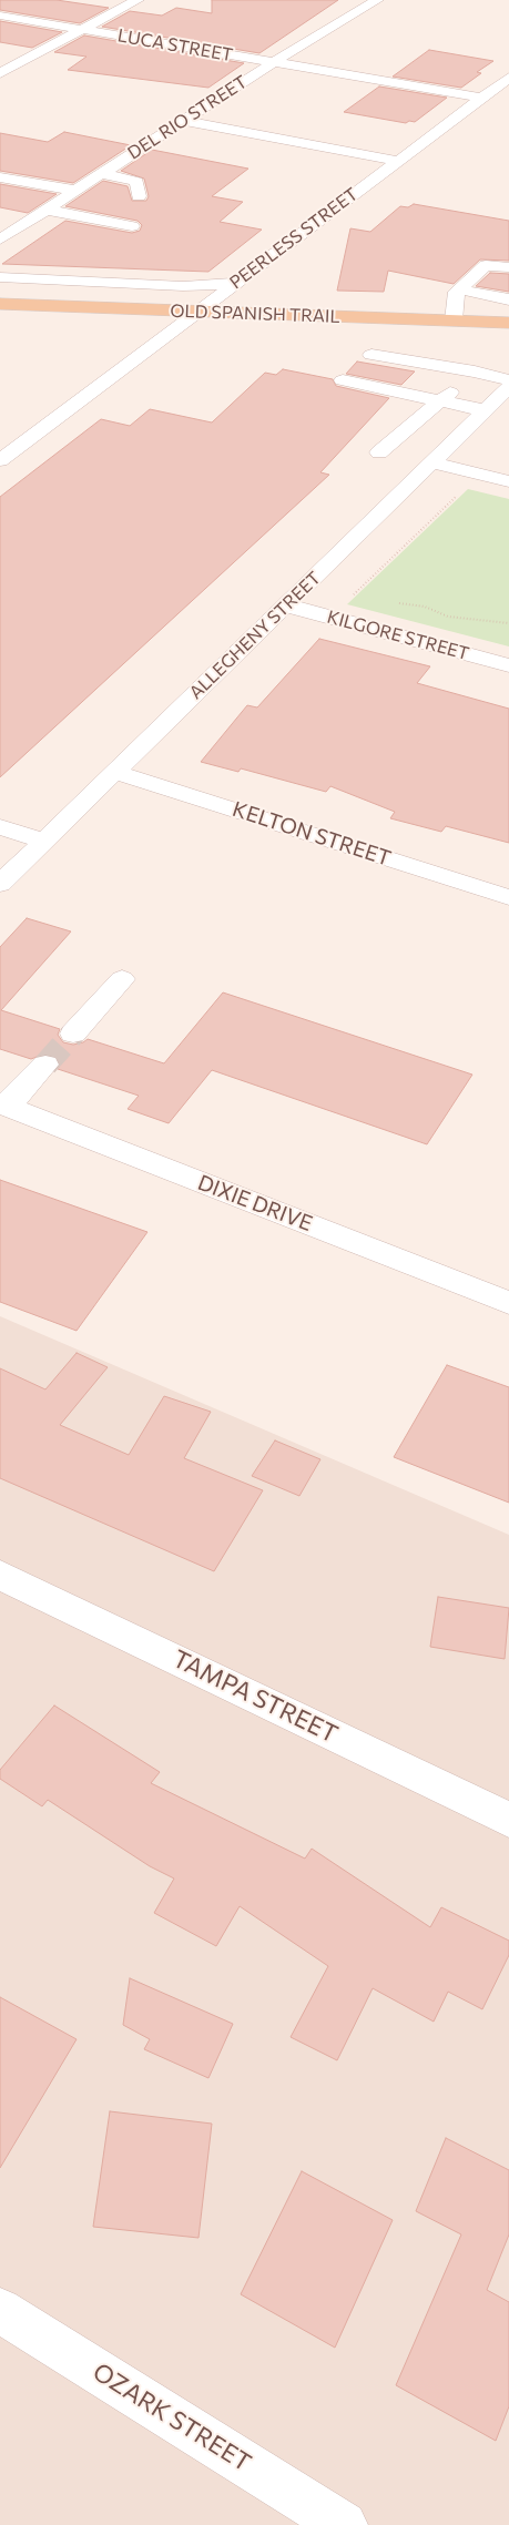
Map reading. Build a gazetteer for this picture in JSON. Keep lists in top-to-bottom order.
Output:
{
  "streets": {
    "main road": ["OLD SPANISH TRAIL"],
    "street": [
      "LUCA STREET",
      "DEL RIO STREET",
      "PEERLESS STREET",
      "ALLEGHENY STREET",
      "KILGORE STREET",
      "KELTON STREET",
      "DIXIE DRIVE",
      "TAMPA STREET",
      "OZARK STREET"
    ]
  },
  "crossings": [
    ["LUCA STREET", "DEL RIO STREET"],
    ["LUCA STREET", "PEERLESS STREET"],
    ["PEERLESS STREET", "OLD SPANISH TRAIL"],
    ["ALLEGHENY STREET", "KILGORE STREET"],
    ["ALLEGHENY STREET", "KELTON STREET"]
  ]
}
